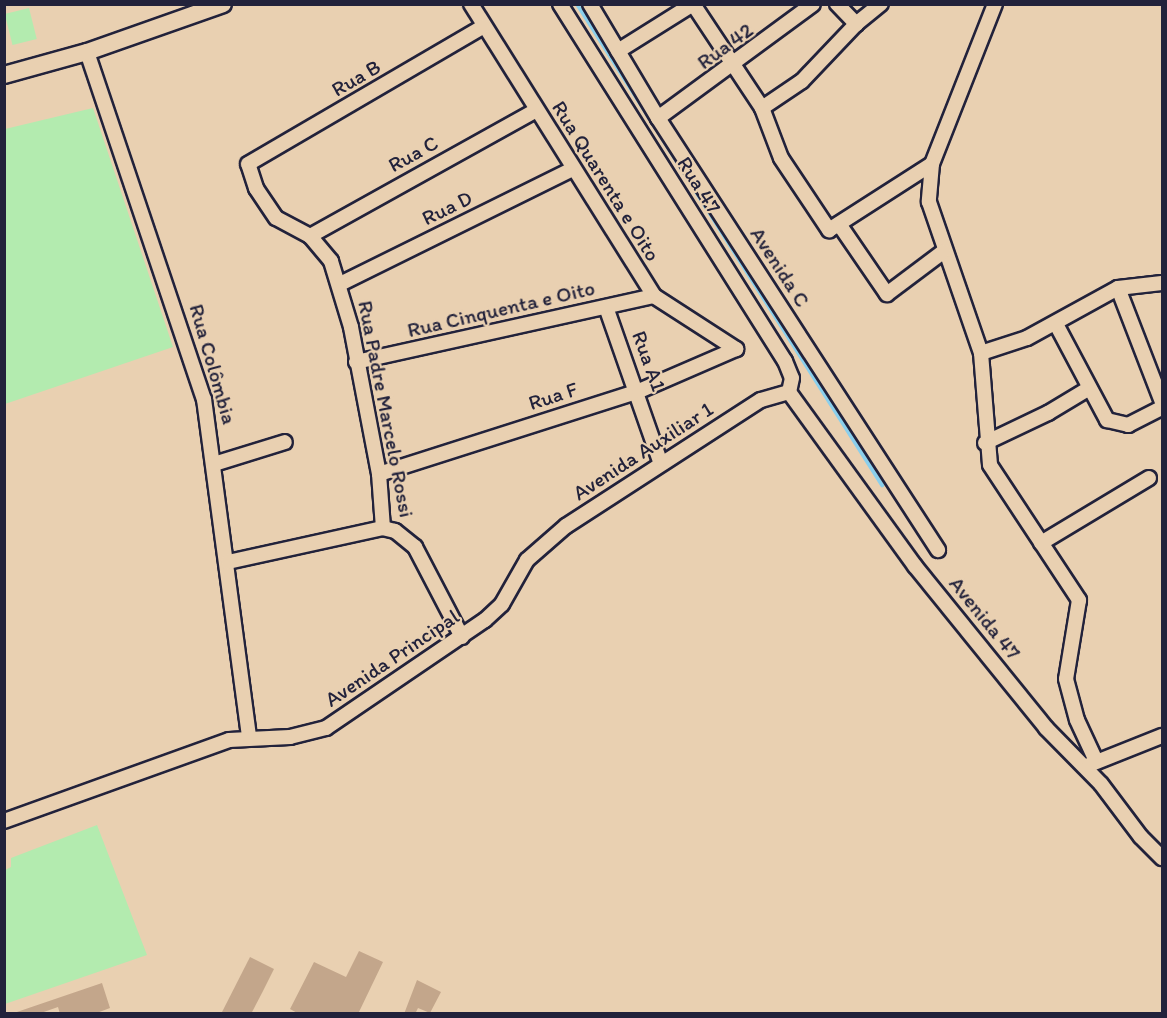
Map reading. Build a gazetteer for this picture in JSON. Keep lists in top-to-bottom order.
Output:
{
  "streets": {
    "street": [
      "Rua 42",
      "Rua B",
      "Rua C",
      "Rua Quarenta e Oito",
      "Rua 47",
      "Rua D",
      "Avenida C",
      "Rua Cinquenta e Oito",
      "Rua A1",
      "Rua Colômbia",
      "Rua F",
      "Rua Padre Marcelo Rossi",
      "Avenida Auxiliar 1",
      "Avenida 47",
      "Avenida Principal"
    ]
  },
  "crossings": [
    ["Rua 42", "Avenida C"],
    ["Rua B", "Rua Quarenta e Oito"],
    ["Rua B", "Rua Padre Marcelo Rossi"],
    ["Rua C", "Rua Quarenta e Oito"],
    ["Rua C", "Rua Padre Marcelo Rossi"],
    ["Rua Quarenta e Oito", "Rua D"],
    ["Rua Quarenta e Oito", "Rua Cinquenta e Oito"],
    ["Rua Quarenta e Oito", "Rua F"],
    ["Rua 47", "Avenida Auxiliar 1"],
    ["Rua 47", "Avenida 47"],
    ["Rua D", "Rua Padre Marcelo Rossi"],
    ["Rua Cinquenta e Oito", "Rua A1"],
    ["Rua Cinquenta e Oito", "Rua Padre Marcelo Rossi"],
    ["Rua A1", "Rua F"],
    ["Rua A1", "Avenida Auxiliar 1"],
    ["Rua Colômbia", "Avenida Principal"],
    ["Rua F", "Rua Padre Marcelo Rossi"],
    ["Rua Padre Marcelo Rossi", "Avenida Principal"],
    ["Avenida Auxiliar 1", "Avenida 47"],
    ["Avenida Auxiliar 1", "Avenida Principal"]
  ]
}
